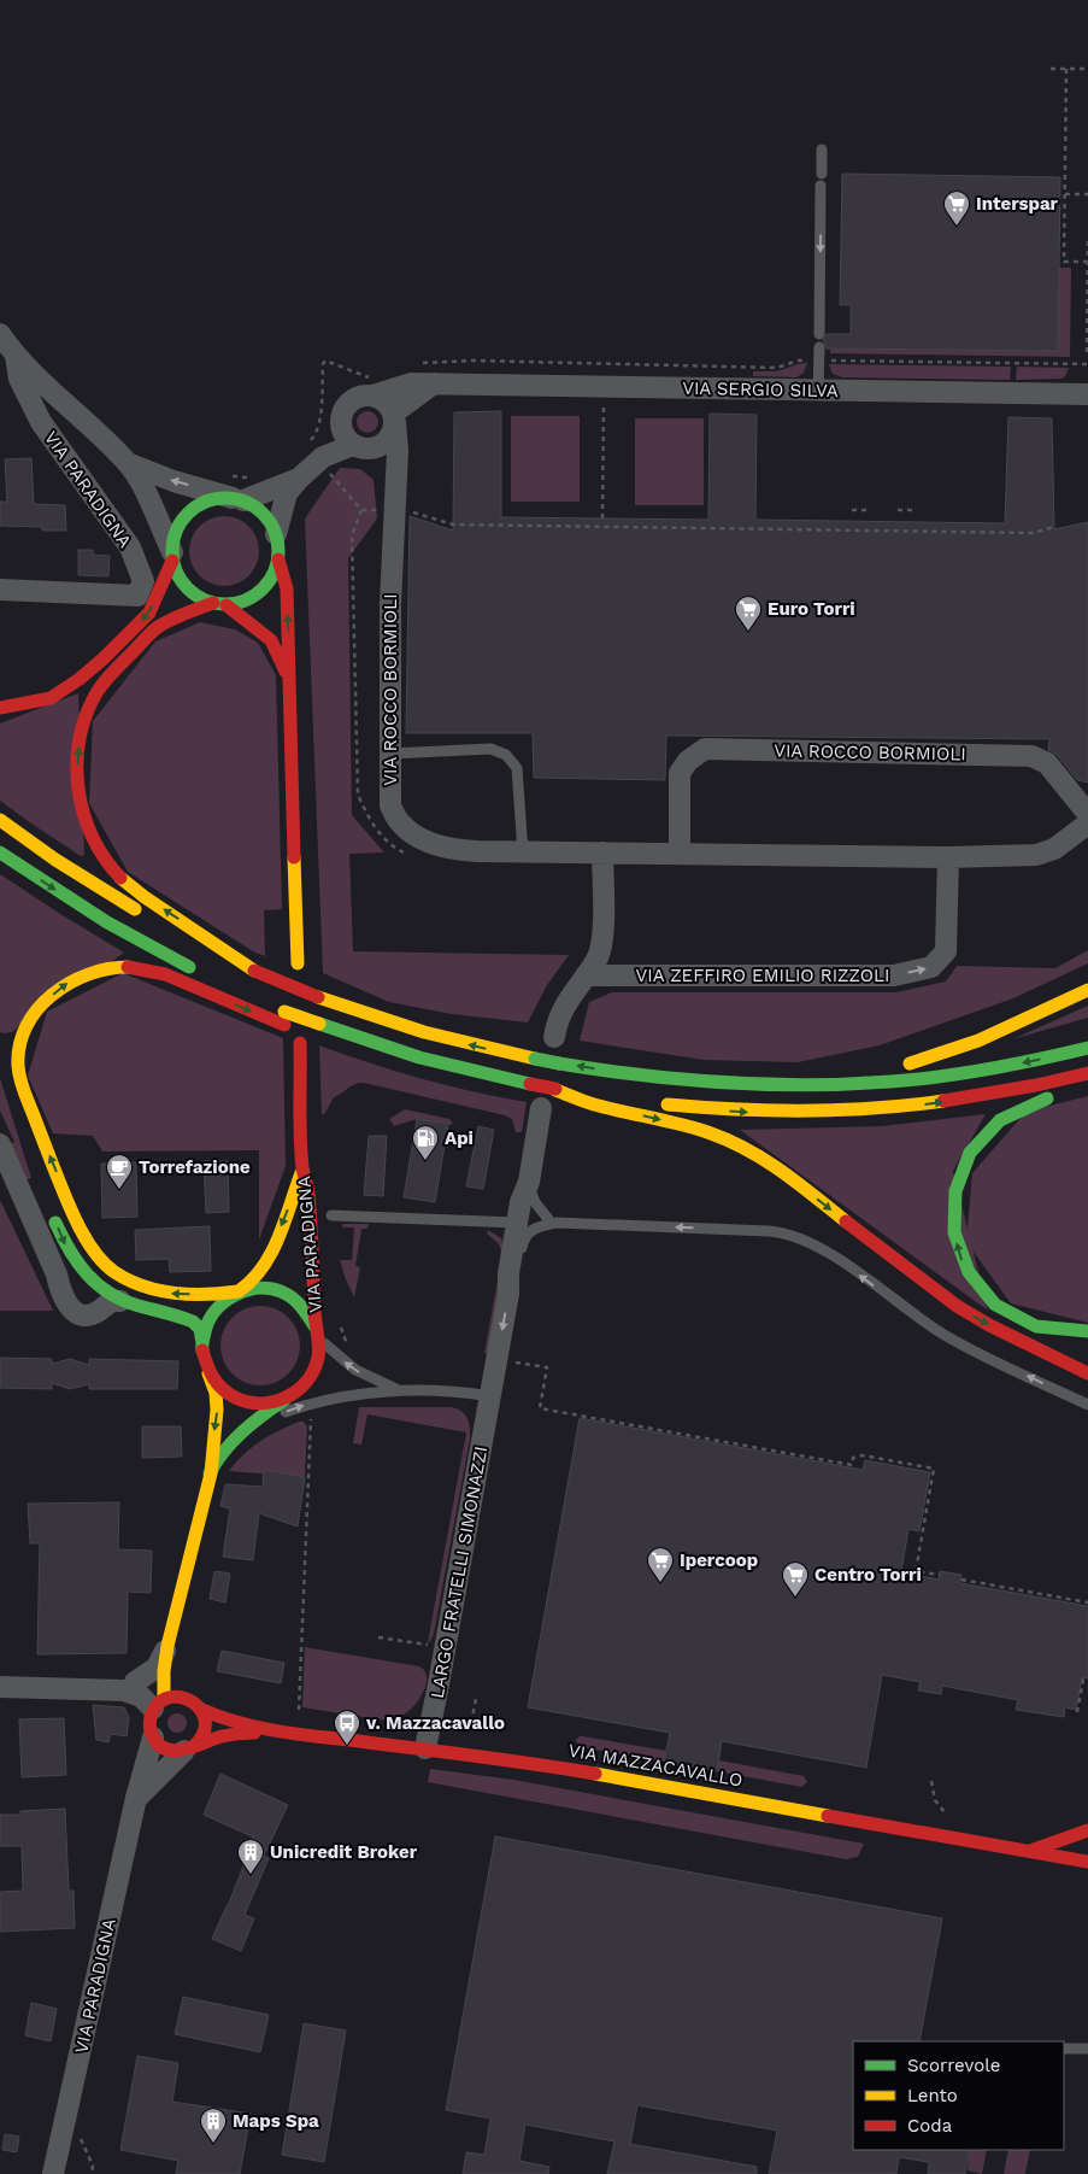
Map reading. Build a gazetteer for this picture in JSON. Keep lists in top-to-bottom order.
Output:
{
  "streets": {
    "main road": ["VIA PARADIGNA", "VIA MAZZACAVALLO"],
    "street": [
      "VIA SERGIO SILVA",
      "VIA ROCCO BORMIOLI",
      "VIA ZEFFIRO EMILIO RIZZOLI",
      "LARGO FRATELLI SIMONAZZI"
    ]
  },
  "crossings": [
    ["VIA SERGIO SILVA", "VIA ROCCO BORMIOLI"],
    ["VIA PARADIGNA", "VIA MAZZACAVALLO"],
    ["VIA ROCCO BORMIOLI", "VIA ZEFFIRO EMILIO RIZZOLI"],
    ["LARGO FRATELLI SIMONAZZI", "VIA MAZZACAVALLO"]
  ],
  "one_way": ["VIA ZEFFIRO EMILIO RIZZOLI"],
  "places": {
    "supermarket": [
      "Interspar",
      "Euro Torri",
      "Ipercoop",
      "Centro Torri"
    ],
    "fuel station": ["Api"],
    "cafe": ["Torrefazione"],
    "bus stop": ["v. Mazzacavallo"],
    "building": ["Unicredit Broker", "Maps Spa"]
  },
  "legend": ["Scorrevole", "Lento", "Coda"]
}
